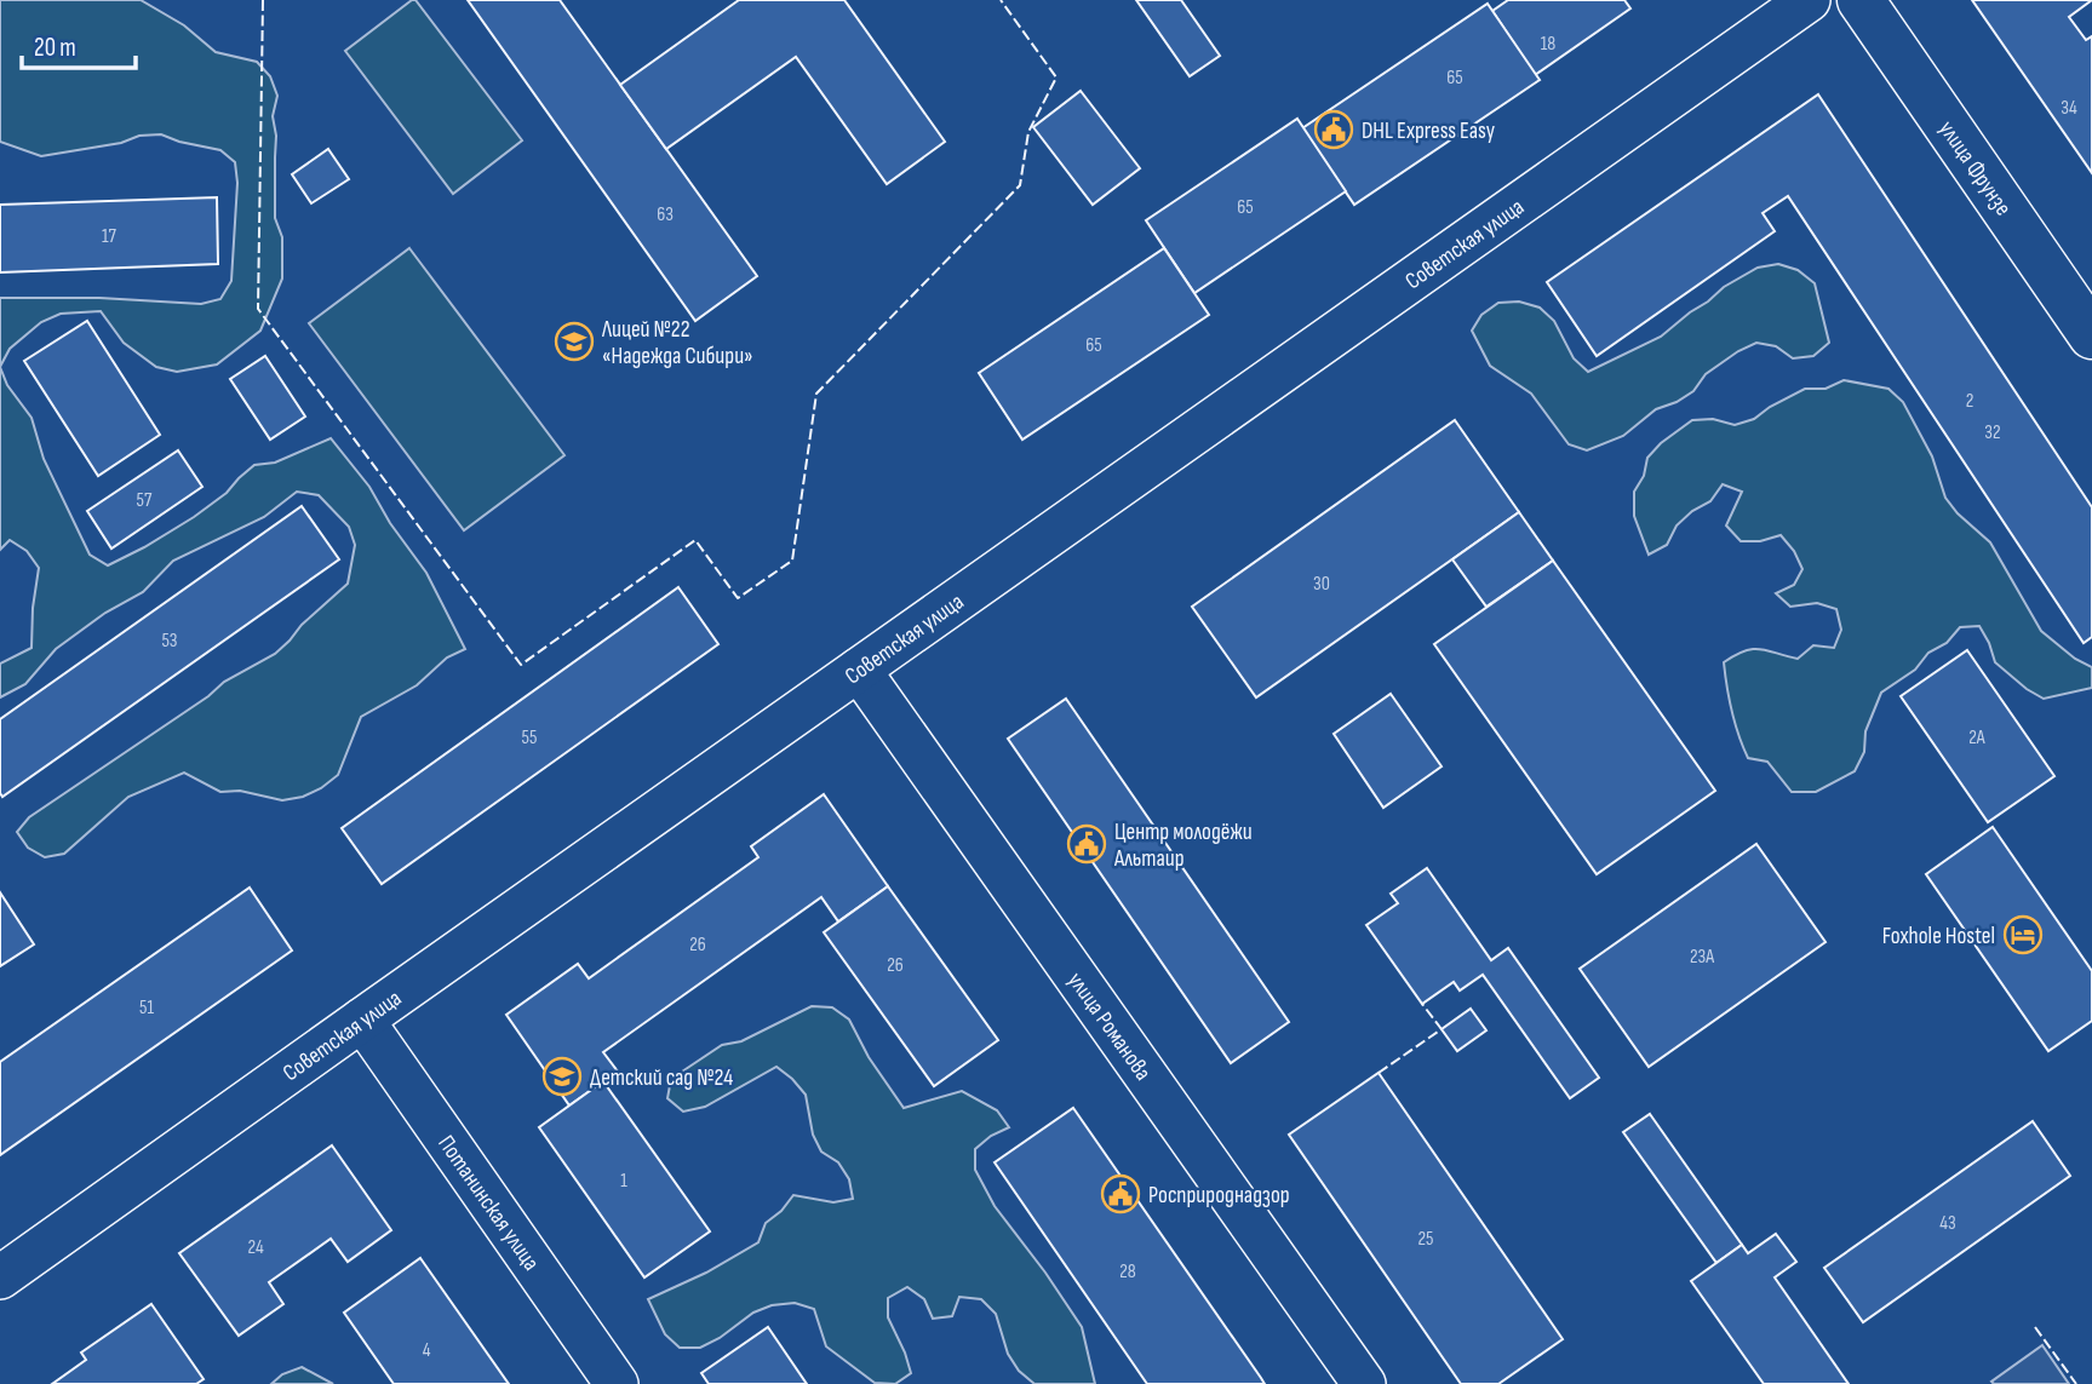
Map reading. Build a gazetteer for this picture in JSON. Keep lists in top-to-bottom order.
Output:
{
  "streets": {
    "main road": ["улица Фрунзе"],
    "street": ["Советская улица", "улица Романова", "Потанинская улица"]
  },
  "crossings": [
    ["Советская улица", "улица Романова"],
    ["Советская улица", "Потанинская улица"]
  ],
  "places": {
    "public building": ["DHL Express Easy", "Центр молодёжи Альтаир", "Росприроднадзор"],
    "school or university": ["Лицей №22 «Надежда Сибири»", "Детский сад №24"],
    "hotel": ["Foxhole Hostel"]
  },
  "house_numbers": [
    "18",
    "65",
    "34",
    "65",
    "63",
    "17",
    "65",
    "2",
    "32",
    "57",
    "30",
    "53",
    "55",
    "2А",
    "26",
    "23А",
    "26",
    "51",
    "1",
    "43",
    "25",
    "24",
    "28",
    "4"
  ],
  "scale_bar": "20 m"
}
